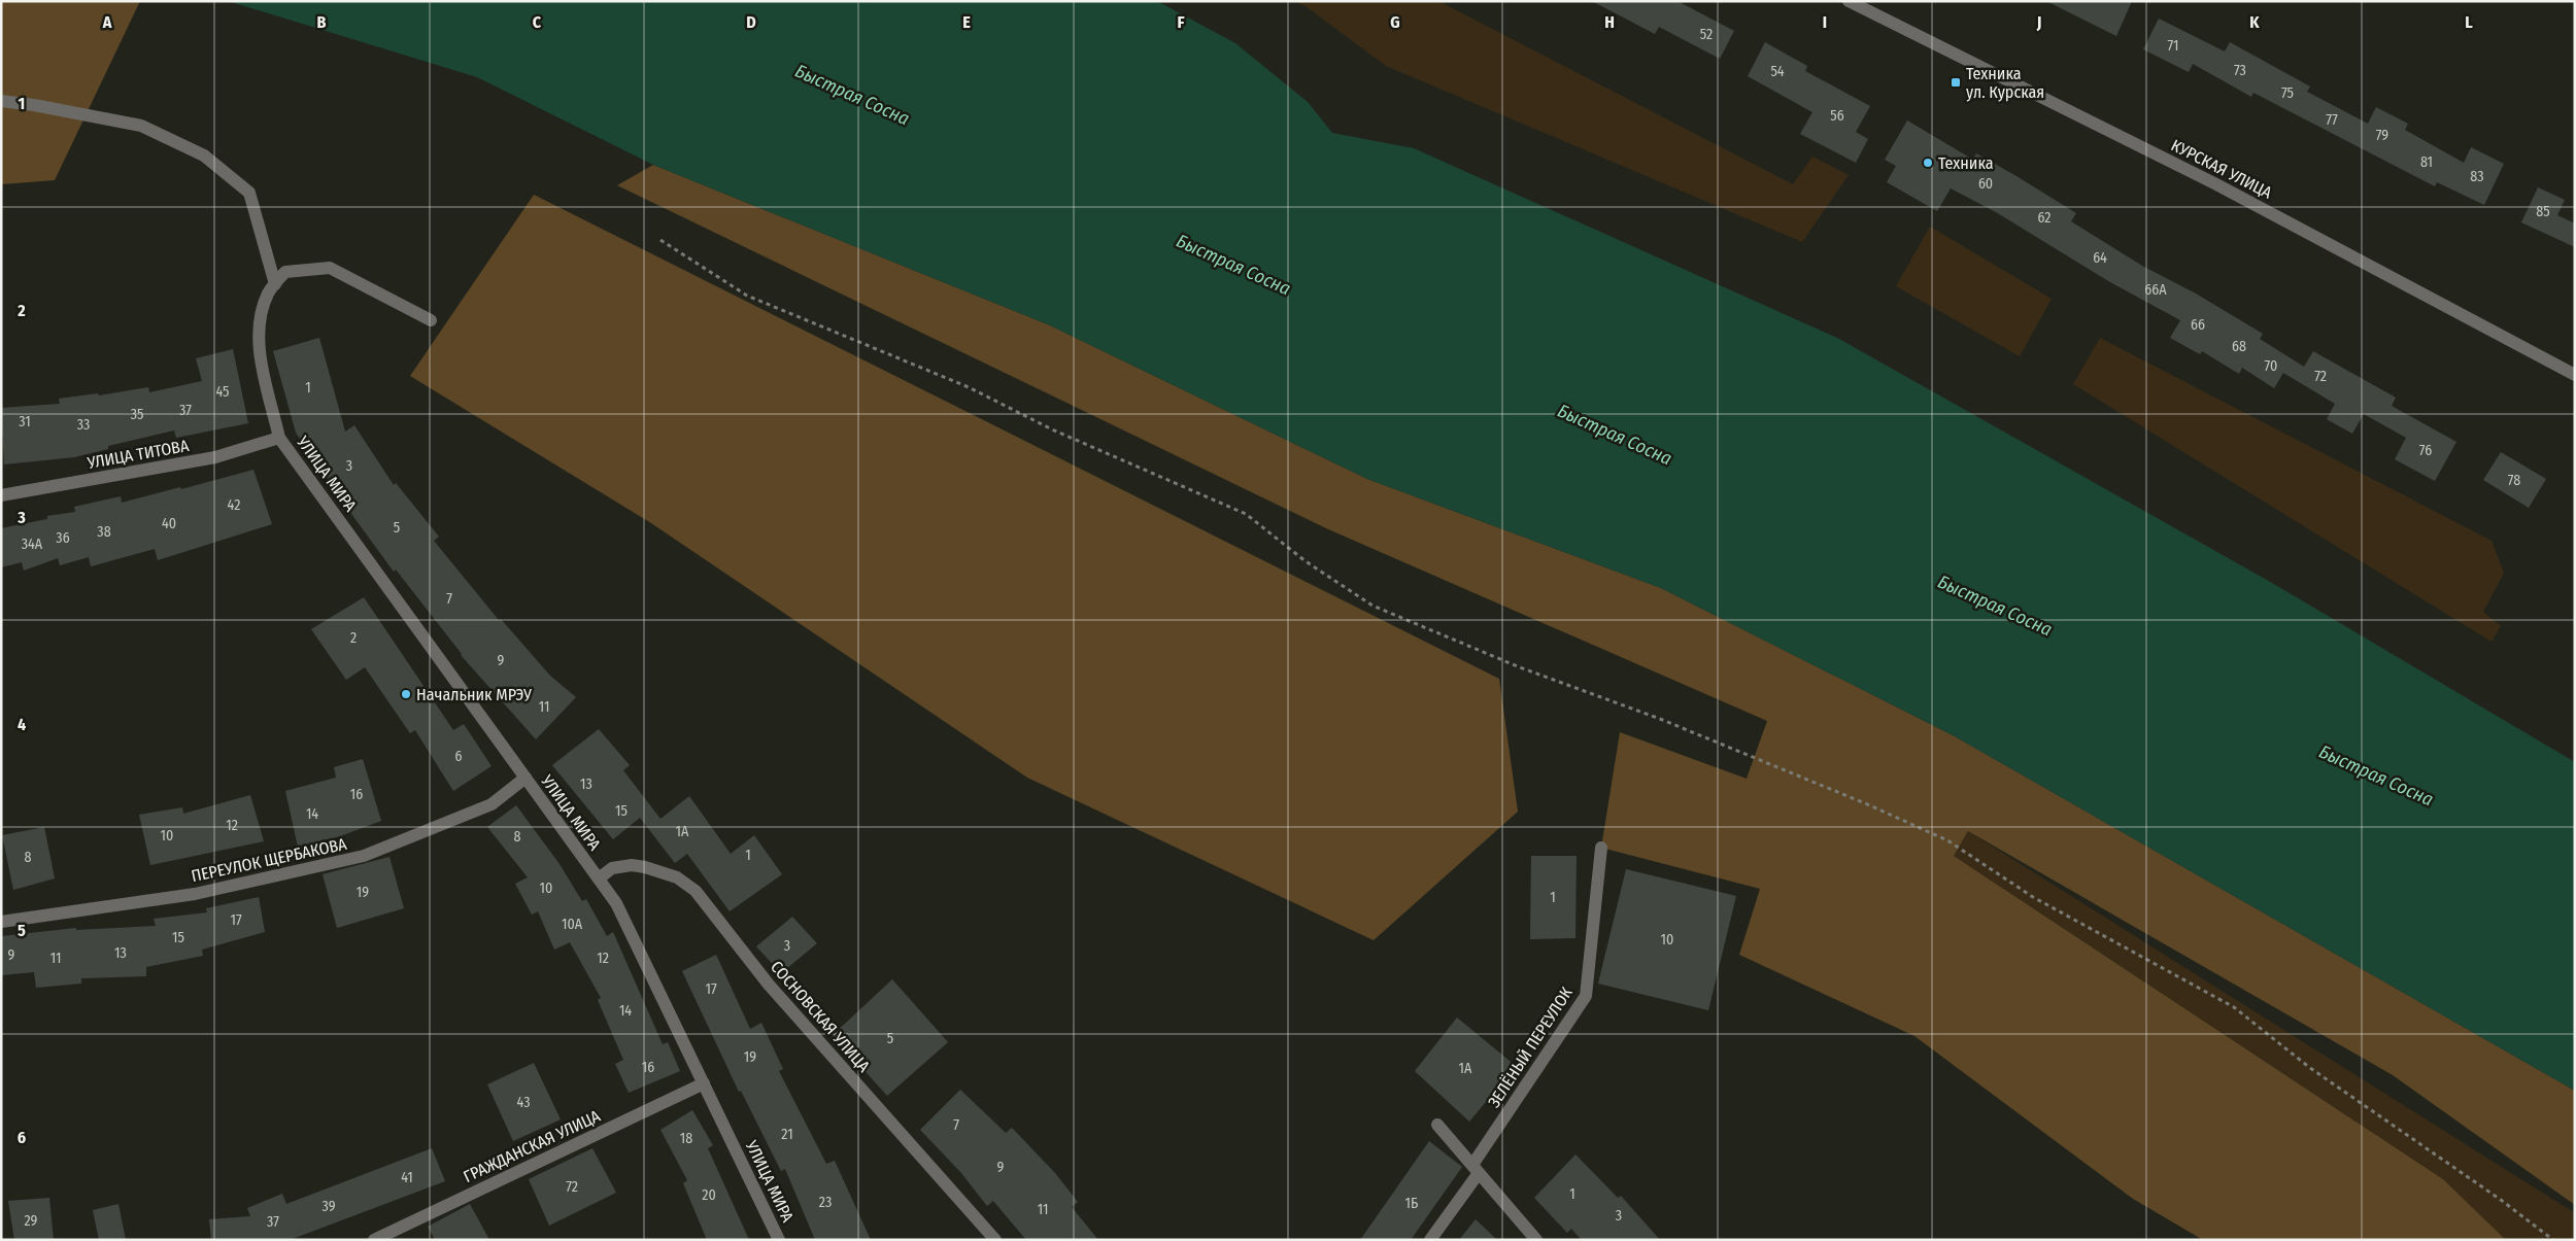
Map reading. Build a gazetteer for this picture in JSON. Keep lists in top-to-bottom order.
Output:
{
  "streets": {
    "street": [
      "КУРСКАЯ УЛИЦА",
      "УЛИЦА ТИТОВА",
      "УЛИЦА МИРА",
      "ПЕРЕУЛОК ЩЕРБАКОВА",
      "СОСНОВСКАЯ УЛИЦА",
      "ЗЕЛЁНЫЙ ПЕРЕУЛОК",
      "ГРАЖДАНСКАЯ УЛИЦА"
    ]
  },
  "crossings": [
    ["УЛИЦА ТИТОВА", "УЛИЦА МИРА"],
    ["УЛИЦА МИРА", "ПЕРЕУЛОК ЩЕРБАКОВА"],
    ["УЛИЦА МИРА", "СОСНОВСКАЯ УЛИЦА"],
    ["УЛИЦА МИРА", "ГРАЖДАНСКАЯ УЛИЦА"]
  ],
  "water": ["Быстрая Сосна"],
  "places": {
    "transit": ["Техника ул. Курская"],
    "other": ["Техника", "Начальник МРЭУ"]
  },
  "house_numbers": [
    "52",
    "71",
    "73",
    "54",
    "75",
    "56",
    "77",
    "79",
    "81",
    "83",
    "60",
    "85",
    "62",
    "64",
    "66А",
    "66",
    "68",
    "70",
    "72",
    "1",
    "45",
    "37",
    "35",
    "31",
    "33",
    "76",
    "3",
    "78",
    "42",
    "40",
    "5",
    "38",
    "36",
    "34А",
    "7",
    "2",
    "9",
    "11",
    "6",
    "13",
    "16",
    "15",
    "14",
    "12",
    "1А",
    "10",
    "8",
    "1",
    "8",
    "10",
    "19",
    "1",
    "17",
    "10А",
    "15",
    "10",
    "3",
    "13",
    "9",
    "11",
    "12",
    "17",
    "14",
    "5",
    "19",
    "16",
    "1А",
    "43",
    "7",
    "21",
    "18",
    "9",
    "41",
    "72",
    "1",
    "20",
    "23",
    "1Б",
    "39",
    "11",
    "3",
    "29",
    "37"
  ],
  "grid": {
    "columns": [
      "A",
      "B",
      "C",
      "D",
      "E",
      "F",
      "G",
      "H",
      "I",
      "J",
      "K",
      "L"
    ],
    "rows": [
      "1",
      "2",
      "3",
      "4",
      "5",
      "6"
    ]
  }
}
